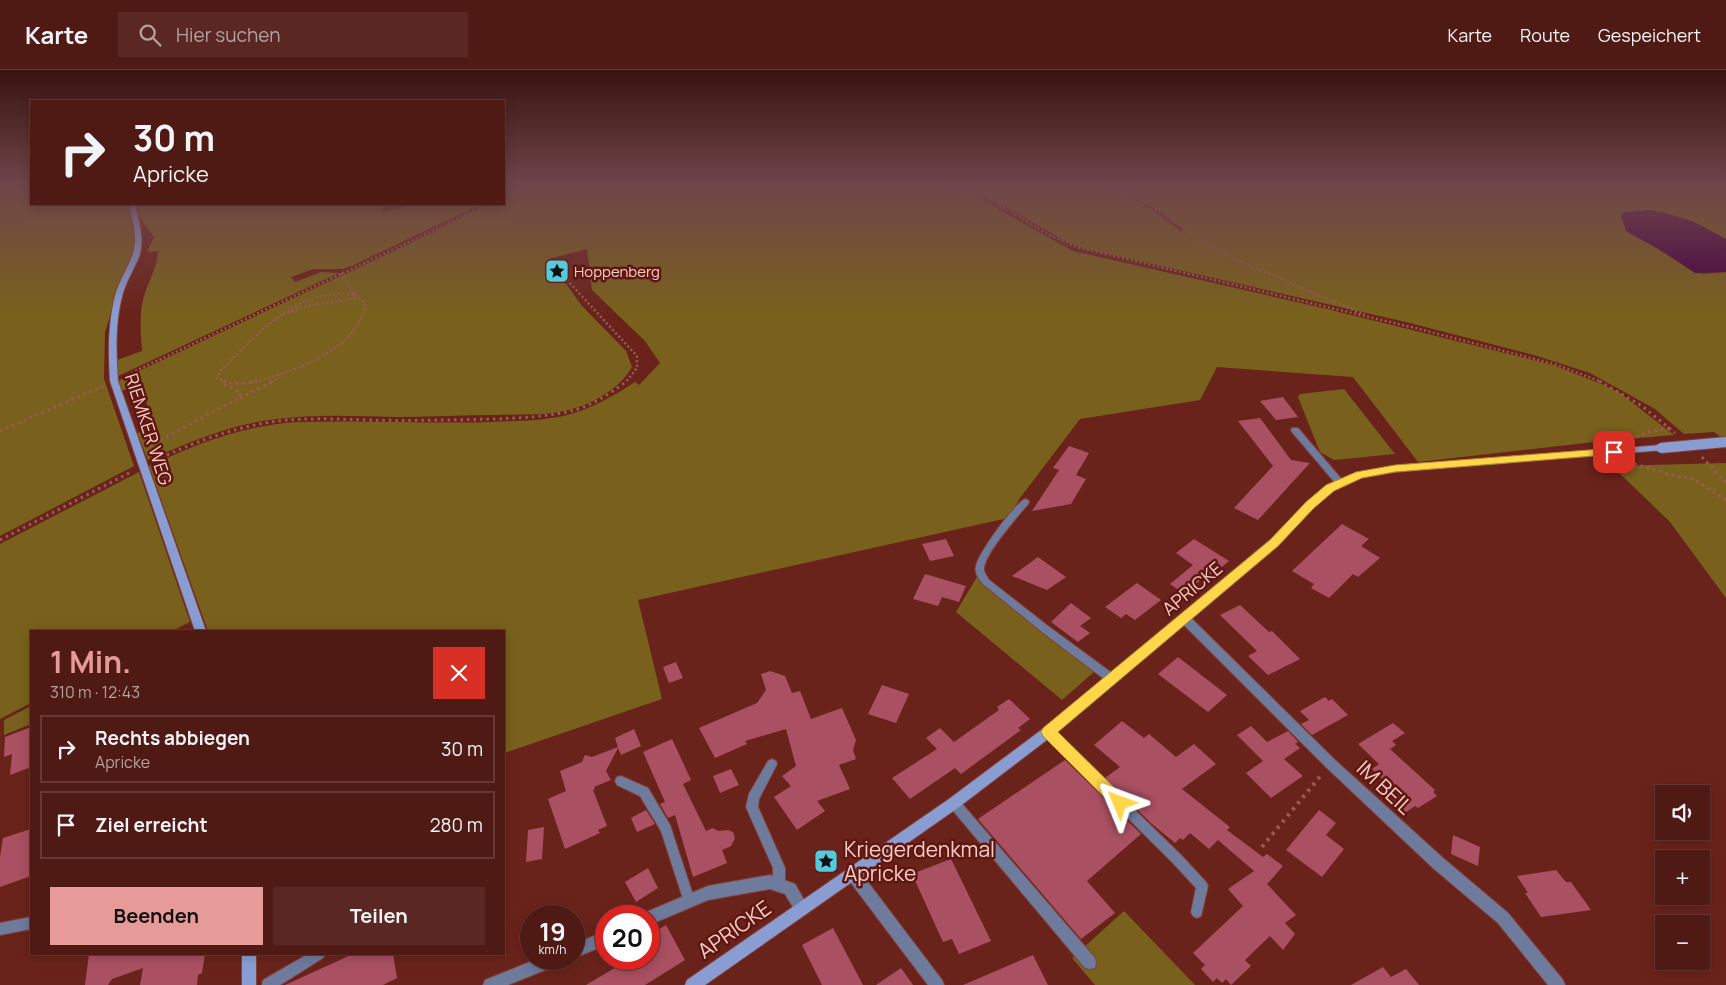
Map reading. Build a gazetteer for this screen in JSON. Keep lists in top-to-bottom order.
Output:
{
  "streets": {
    "street": ["RIEMKER WEG", "APRICKE", "IM BEIL"]
  },
  "crossings": [
    ["APRICKE", "IM BEIL"]
  ],
  "places": {
    "place": ["Hoppenberg", "Kriegerdenkmal Apricke"]
  },
  "page": {
    "header": "Karte",
    "search": "Hier suchen",
    "nav": ["Karte", "Route", "Gespeichert"],
    "turn": ["30 m", "Apricke"],
    "heading": ["1 Min.", "310 m · 12:43"],
    "list": [
      {
        "name": "Rechts abbiegen",
        "note": "Apricke",
        "value": "30 m"
      },
      {
        "name": "Ziel erreicht",
        "value": "280 m"
      }
    ],
    "map_buttons": ["+", "−"],
    "buttons": ["Beenden", "Teilen"],
    "speed": "19 km/h",
    "limit": "20"
  }
}
